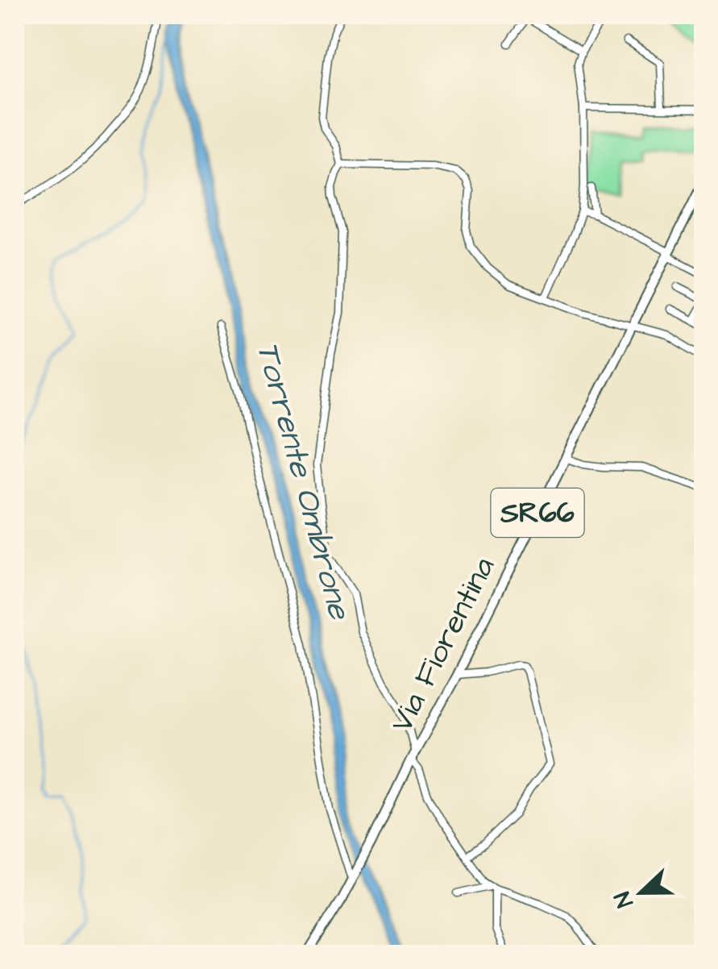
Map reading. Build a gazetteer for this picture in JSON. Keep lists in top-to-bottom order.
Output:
{
  "streets": {
    "main road": ["SR66", "Via Fiorentina"]
  },
  "water": ["Torrente Ombrone"],
  "north": "left"
}
